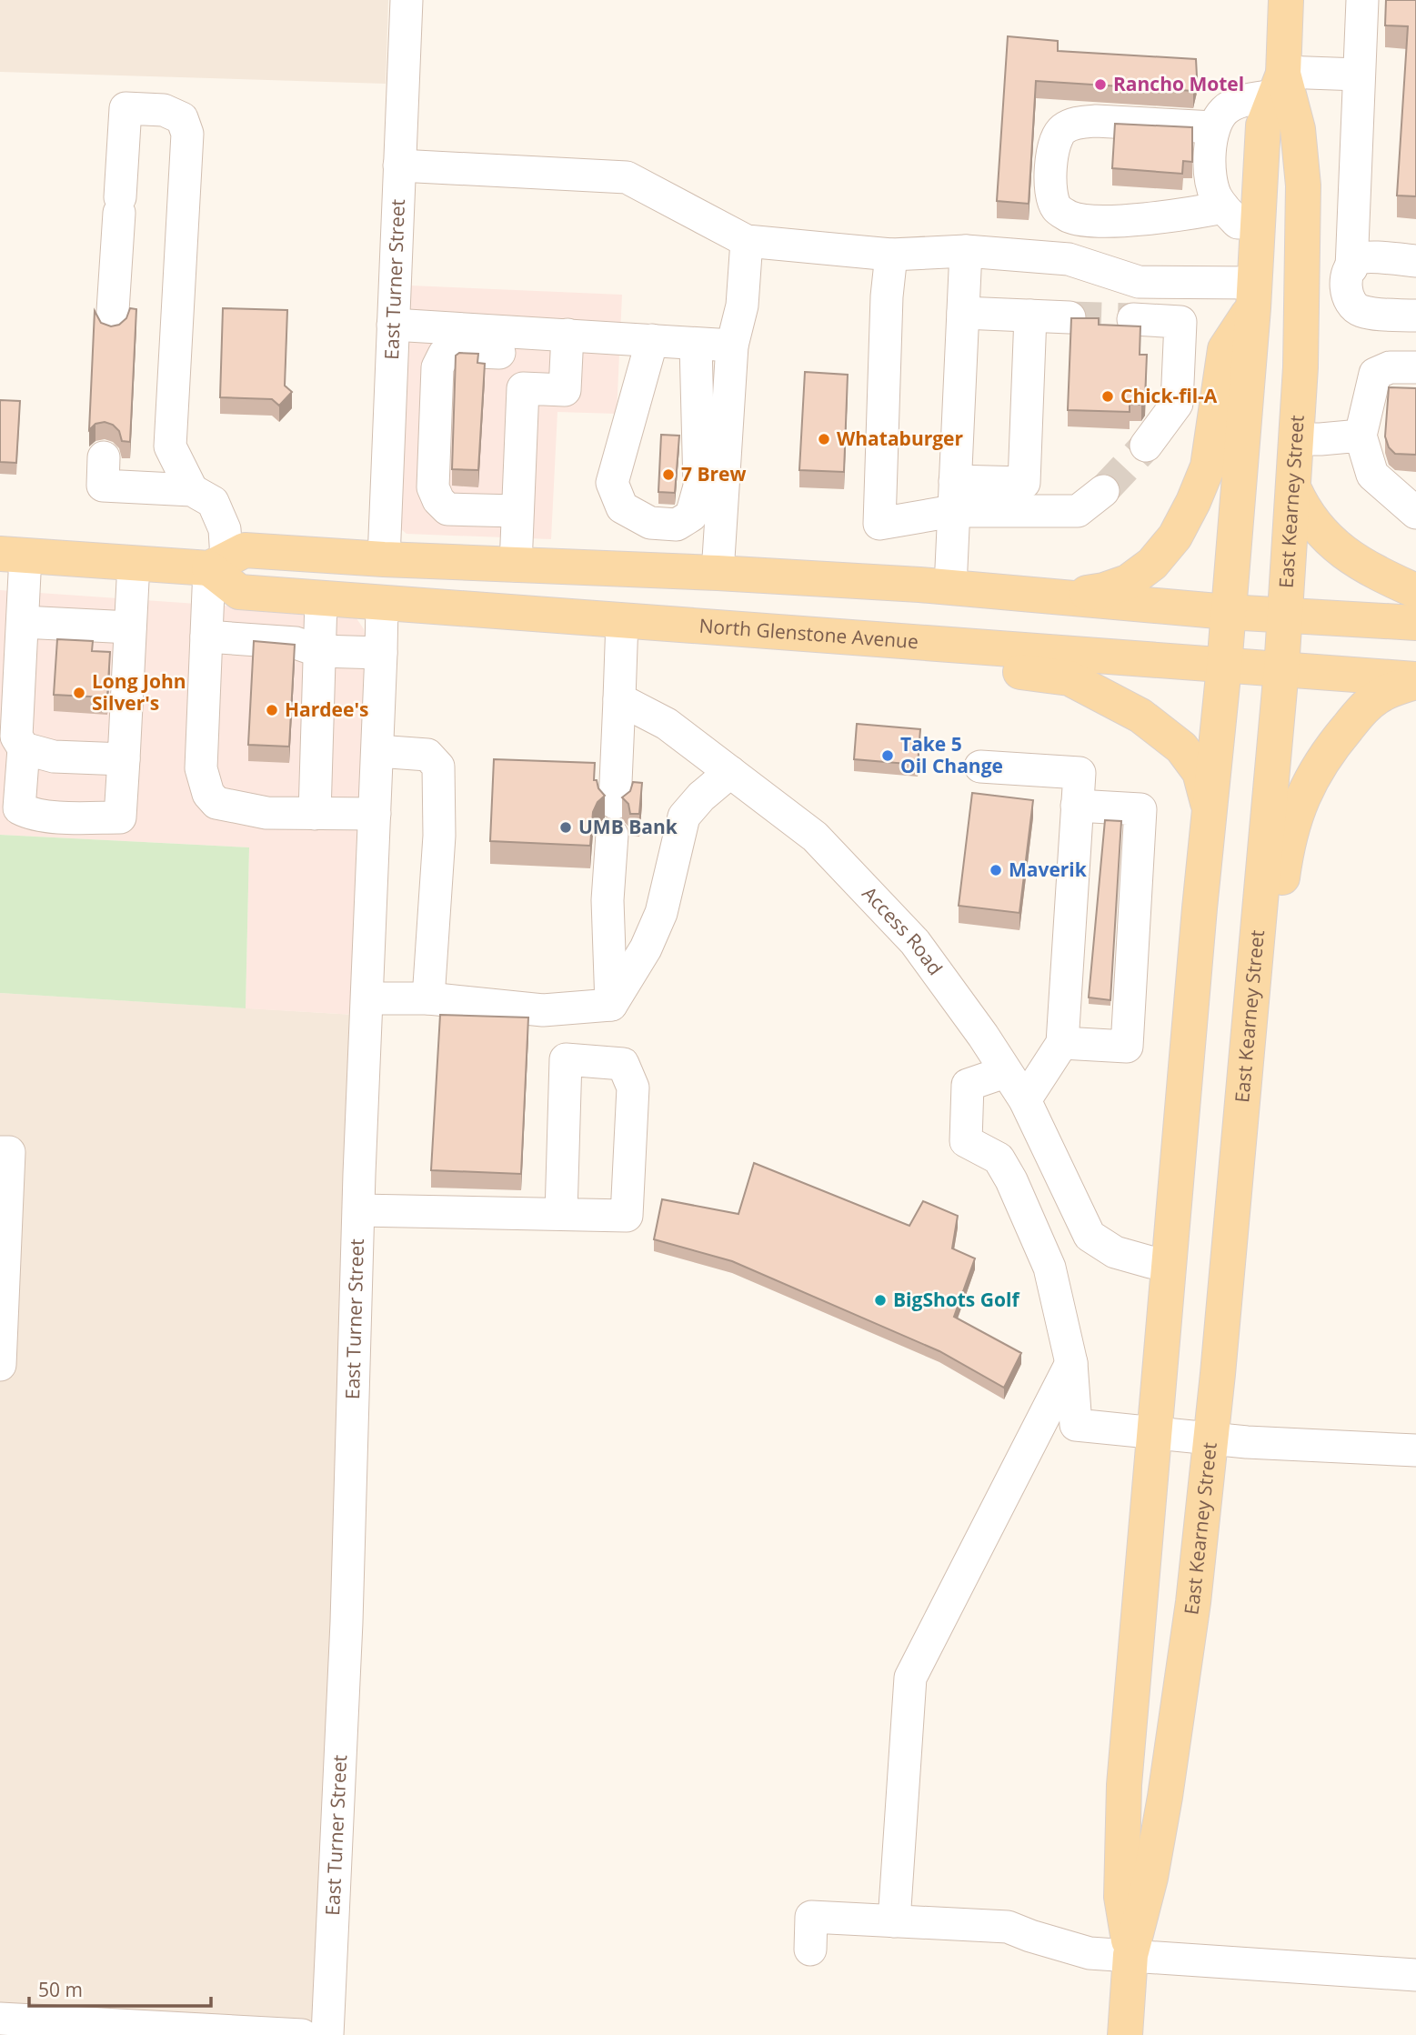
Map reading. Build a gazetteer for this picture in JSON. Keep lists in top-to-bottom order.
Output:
{
  "streets": {
    "main road": ["East Kearney Street", "North Glenstone Avenue"],
    "street": ["East Turner Street", "Access Road"]
  },
  "crossings": [
    ["East Turner Street", "North Glenstone Avenue"],
    ["East Kearney Street", "North Glenstone Avenue"],
    ["East Kearney Street", "Access Road"]
  ],
  "places": [
    "Rancho Motel",
    "Chick-fil-A",
    "Whataburger",
    "7 Brew",
    "Long John Silver's",
    "Hardee's",
    "Take 5 Oil Change",
    "UMB Bank",
    "Maverik",
    "BigShots Golf"
  ],
  "scale_bar": "50 m"
}
